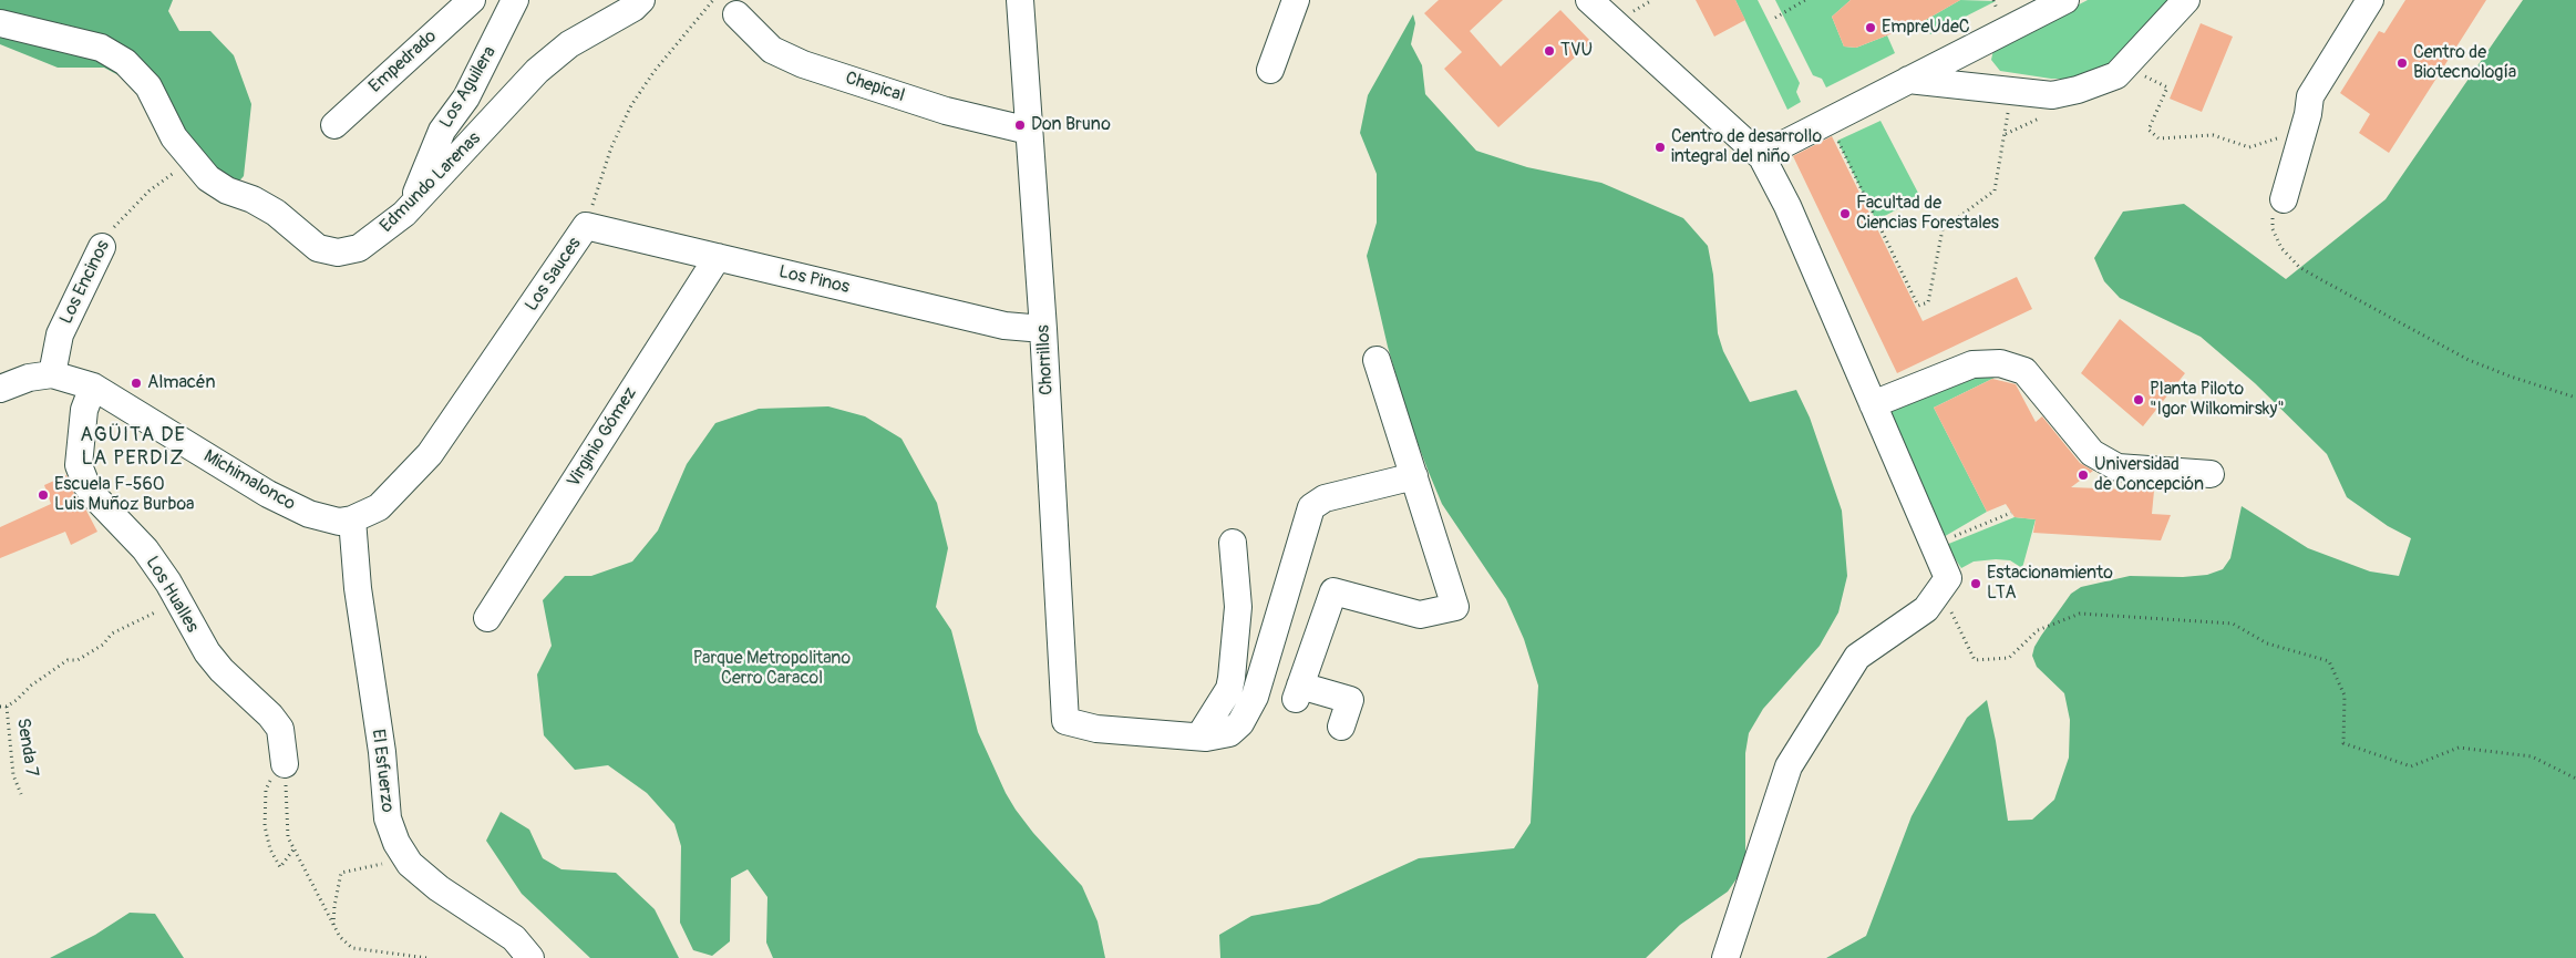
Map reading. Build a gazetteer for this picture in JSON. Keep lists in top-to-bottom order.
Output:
{
  "streets": {
    "street": [
      "Empedrado",
      "Los Aguilera",
      "Chepical",
      "Edmundo Larenas",
      "Los Sauces",
      "Los Pinos",
      "Los Encinos",
      "Chorrillos",
      "Virginio Gómez",
      "Michimalonco",
      "Los Hualles",
      "El Esfuerzo"
    ],
    "path": ["Senda 7"]
  },
  "crossings": [
    ["Los Aguilera", "Edmundo Larenas"],
    ["Chepical", "Chorrillos"],
    ["Edmundo Larenas", "Los Encinos"],
    ["Los Sauces", "Los Pinos"],
    ["Los Sauces", "Michimalonco"],
    ["Los Sauces", "El Esfuerzo"],
    ["Los Pinos", "Chorrillos"],
    ["Los Pinos", "Virginio Gómez"],
    ["Los Encinos", "Michimalonco"],
    ["Michimalonco", "Los Hualles"],
    ["Michimalonco", "El Esfuerzo"]
  ],
  "districts": ["AGÜITA DE LA PERDIZ"],
  "parks": ["Parque Metropolitano Cerro Caracol"],
  "places": [
    "EmpreUdeC",
    "TVU",
    "Centro de Biotecnología",
    "Don Bruno",
    "Centro de desarrollo integral del niño",
    "Facultad de Ciencias Forestales",
    "Almacén",
    "Planta Piloto \"Igor Wilkomirsky\"",
    "Universidad de Concepción",
    "Escuela F-560 Luis Muñoz Burboa",
    "Estacionamiento LTA"
  ]
}
